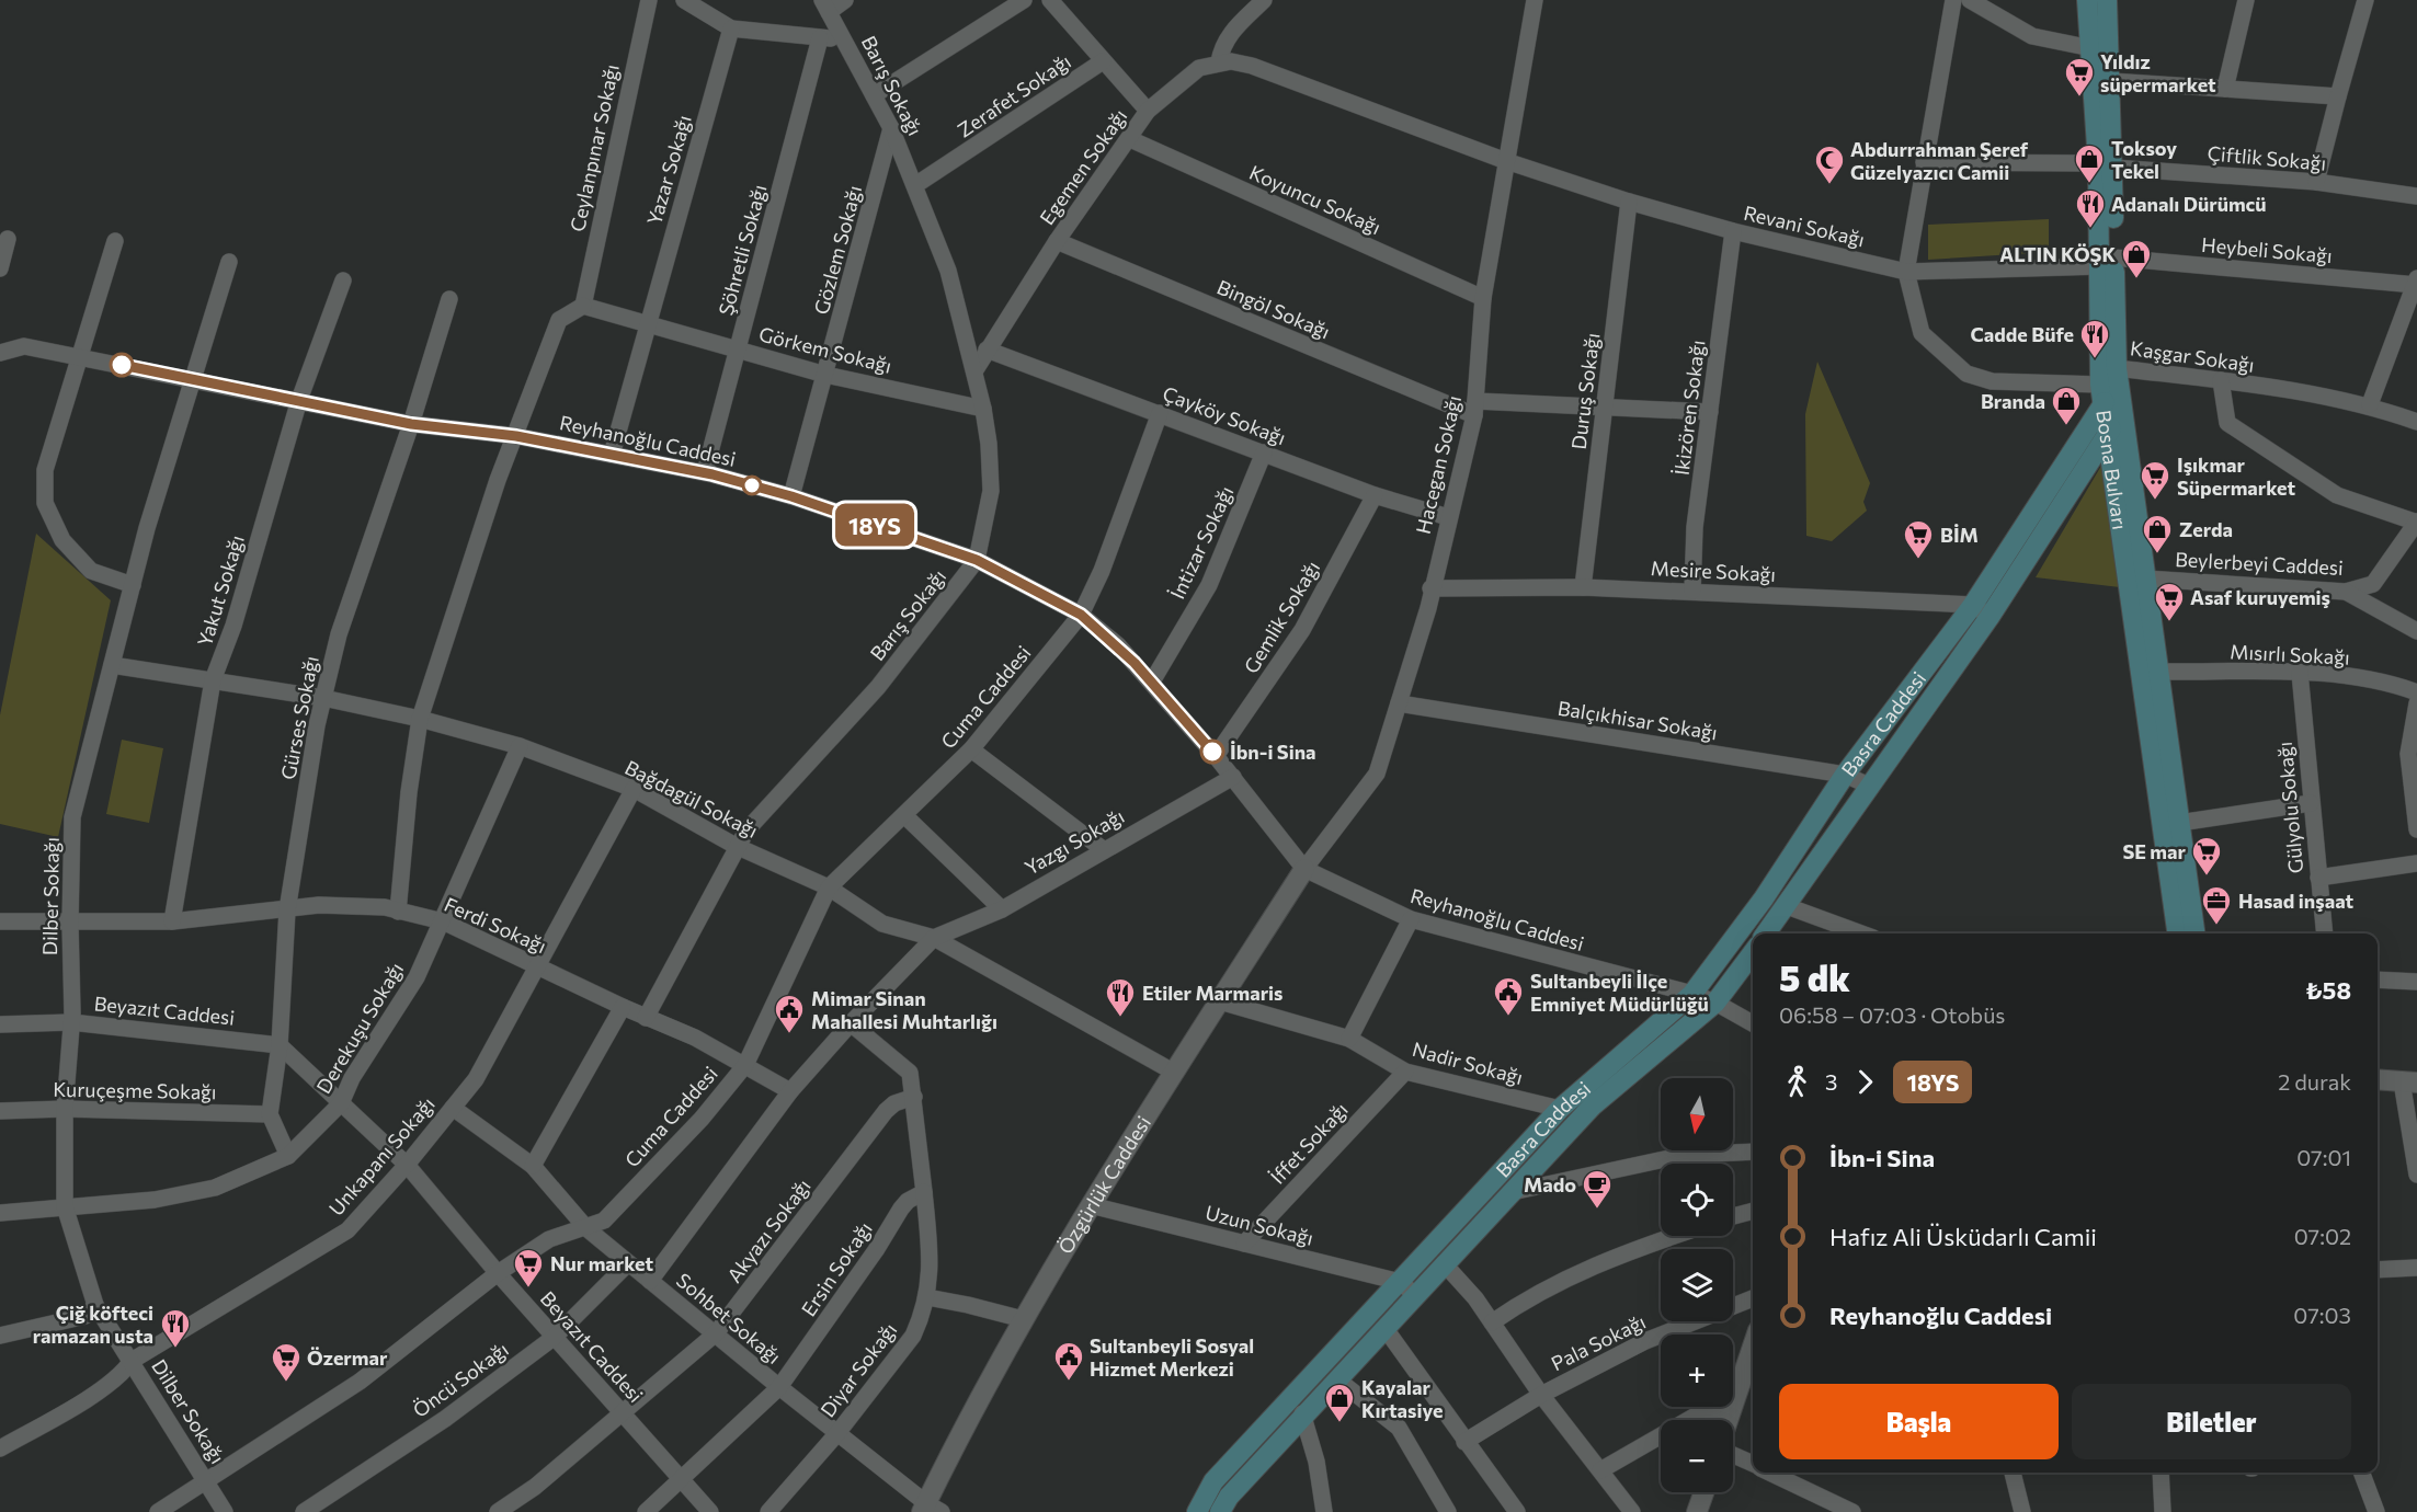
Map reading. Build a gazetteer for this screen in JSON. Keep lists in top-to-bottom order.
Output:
{
  "streets": {
    "main road": ["Bosna Bulvarı", "Basra Caddesi"],
    "street": [
      "Barış Sokağı",
      "Zerafet Sokağı",
      "Ceylanpınar Sokağı",
      "Çiftlik Sokağı",
      "Egemen Sokağı",
      "Yazar Sokağı",
      "Koyuncu Sokağı",
      "Revani Sokağı",
      "Şöhretli Sokağı",
      "Gözlem Sokağı",
      "Heybeli Sokağı",
      "Bingöl Sokağı",
      "Görkem Sokağı",
      "Kaşgar Sokağı",
      "Duruş Sokağı",
      "İkizören Sokağı",
      "Çayköy Sokağı",
      "Reyhanoğlu Caddesi",
      "Hacegan Sokağı",
      "İntizar Sokağı",
      "Beylerbeyi Caddesi",
      "Mesire Sokağı",
      "Yakut Sokağı",
      "Gemlik Sokağı",
      "Mısırlı Sokağı",
      "Cuma Caddesi",
      "Gürses Sokağı",
      "Balçıkhisar Sokağı",
      "Bağdagül Sokağı",
      "Gülyolu Sokağı",
      "Yazgı Sokağı",
      "Dilber Sokağı",
      "Ferdi Sokağı",
      "Beyazıt Caddesi",
      "Derekuşu Sokağı",
      "Nadir Sokağı",
      "Kuruçeşme Sokağı",
      "İffet Sokağı",
      "Unkapanı Sokağı",
      "Özgürlük Caddesi",
      "Uzun Sokağı",
      "Akyazı Sokağı",
      "Ersin Sokağı",
      "Sohbet Sokağı",
      "Pala Sokağı",
      "Diyar Sokağı",
      "Öncü Sokağı"
    ]
  },
  "crossings": [
    ["Barış Sokağı", "Zerafet Sokağı"],
    ["Barış Sokağı", "Egemen Sokağı"],
    ["Barış Sokağı", "Gözlem Sokağı"],
    ["Barış Sokağı", "Görkem Sokağı"],
    ["Barış Sokağı", "Reyhanoğlu Caddesi"],
    ["Barış Sokağı", "Bağdagül Sokağı"],
    ["Barış Sokağı", "Ferdi Sokağı"],
    ["Zerafet Sokağı", "Egemen Sokağı"],
    ["Ceylanpınar Sokağı", "Görkem Sokağı"],
    ["Çiftlik Sokağı", "Bosna Bulvarı"],
    ["Egemen Sokağı", "Koyuncu Sokağı"],
    ["Egemen Sokağı", "Bingöl Sokağı"],
    ["Egemen Sokağı", "Çayköy Sokağı"],
    ["Yazar Sokağı", "Görkem Sokağı"],
    ["Yazar Sokağı", "Reyhanoğlu Caddesi"],
    ["Koyuncu Sokağı", "Hacegan Sokağı"],
    ["Revani Sokağı", "Heybeli Sokağı"],
    ["Revani Sokağı", "Duruş Sokağı"],
    ["Revani Sokağı", "İkizören Sokağı"],
    ["Revani Sokağı", "Hacegan Sokağı"],
    ["Revani Sokağı", "Bosna Bulvarı"],
    ["Şöhretli Sokağı", "Görkem Sokağı"],
    ["Şöhretli Sokağı", "Reyhanoğlu Caddesi"],
    ["Gözlem Sokağı", "Görkem Sokağı"],
    ["Gözlem Sokağı", "Reyhanoğlu Caddesi"],
    ["Heybeli Sokağı", "Bosna Bulvarı"],
    ["Bingöl Sokağı", "Hacegan Sokağı"],
    ["Kaşgar Sokağı", "Bosna Bulvarı"],
    ["Kaşgar Sokağı", "Basra Caddesi"],
    ["Duruş Sokağı", "Mesire Sokağı"],
    ["İkizören Sokağı", "Mesire Sokağı"],
    ["Çayköy Sokağı", "Hacegan Sokağı"],
    ["Çayköy Sokağı", "İntizar Sokağı"],
    ["Çayköy Sokağı", "Gemlik Sokağı"],
    ["Çayköy Sokağı", "Cuma Caddesi"],
    ["Reyhanoğlu Caddesi", "Hacegan Sokağı"],
    ["Reyhanoğlu Caddesi", "İntizar Sokağı"],
    ["Reyhanoğlu Caddesi", "Yakut Sokağı"],
    ["Reyhanoğlu Caddesi", "Gemlik Sokağı"],
    ["Reyhanoğlu Caddesi", "Cuma Caddesi"],
    ["Reyhanoğlu Caddesi", "Gürses Sokağı"],
    ["Reyhanoğlu Caddesi", "Basra Caddesi"],
    ["Reyhanoğlu Caddesi", "Yazgı Sokağı"],
    ["Reyhanoğlu Caddesi", "Dilber Sokağı"],
    ["Reyhanoğlu Caddesi", "Özgürlük Caddesi"],
    ["Hacegan Sokağı", "Mesire Sokağı"],
    ["Hacegan Sokağı", "Balçıkhisar Sokağı"],
    ["Hacegan Sokağı", "Özgürlük Caddesi"],
    ["Bosna Bulvarı", "Beylerbeyi Caddesi"],
    ["Bosna Bulvarı", "Mısırlı Sokağı"],
    ["Bosna Bulvarı", "Basra Caddesi"],
    ["Mesire Sokağı", "Basra Caddesi"],
    ["Yakut Sokağı", "Bağdagül Sokağı"],
    ["Yakut Sokağı", "Ferdi Sokağı"],
    ["Mısırlı Sokağı", "Gülyolu Sokağı"],
    ["Cuma Caddesi", "Bağdagül Sokağı"],
    ["Cuma Caddesi", "Dilber Sokağı"],
    ["Cuma Caddesi", "Ferdi Sokağı"],
    ["Cuma Caddesi", "Beyazıt Caddesi"],
    ["Cuma Caddesi", "Sohbet Sokağı"],
    ["Gürses Sokağı", "Bağdagül Sokağı"],
    ["Gürses Sokağı", "Ferdi Sokağı"],
    ["Gürses Sokağı", "Beyazıt Caddesi"],
    ["Gürses Sokağı", "Kuruçeşme Sokağı"],
    ["Balçıkhisar Sokağı", "Basra Caddesi"],
    ["Basra Caddesi", "Nadir Sokağı"],
    ["Basra Caddesi", "Uzun Sokağı"],
    ["Bağdagül Sokağı", "Yazgı Sokağı"],
    ["Bağdagül Sokağı", "Dilber Sokağı"],
    ["Bağdagül Sokağı", "Derekuşu Sokağı"],
    ["Bağdagül Sokağı", "Unkapanı Sokağı"],
    ["Bağdagül Sokağı", "Özgürlük Caddesi"],
    ["Dilber Sokağı", "Ferdi Sokağı"],
    ["Dilber Sokağı", "Beyazıt Caddesi"],
    ["Dilber Sokağı", "Derekuşu Sokağı"],
    ["Dilber Sokağı", "Kuruçeşme Sokağı"],
    ["Dilber Sokağı", "Unkapanı Sokağı"],
    ["Ferdi Sokağı", "Derekuşu Sokağı"],
    ["Ferdi Sokağı", "Unkapanı Sokağı"],
    ["Beyazıt Caddesi", "Derekuşu Sokağı"],
    ["Beyazıt Caddesi", "Unkapanı Sokağı"],
    ["Beyazıt Caddesi", "Akyazı Sokağı"],
    ["Beyazıt Caddesi", "Ersin Sokağı"],
    ["Beyazıt Caddesi", "Öncü Sokağı"],
    ["Nadir Sokağı", "İffet Sokağı"],
    ["Nadir Sokağı", "Özgürlük Caddesi"],
    ["İffet Sokağı", "Uzun Sokağı"],
    ["Unkapanı Sokağı", "Sohbet Sokağı"],
    ["Özgürlük Caddesi", "Uzun Sokağı"],
    ["Özgürlük Caddesi", "Sohbet Sokağı"],
    ["Akyazı Sokağı", "Sohbet Sokağı"],
    ["Ersin Sokağı", "Sohbet Sokağı"],
    ["Ersin Sokağı", "Diyar Sokağı"],
    ["Sohbet Sokağı", "Diyar Sokağı"],
    ["Sohbet Sokağı", "Öncü Sokağı"]
  ],
  "places": {
    "supermarket": [
      "Yıldız süpermarket",
      "Işıkmar Süpermarket",
      "BİM",
      "Asaf kuruyemiş",
      "SE mar",
      "Nur market",
      "Özermar"
    ],
    "shop": [
      "Toksoy Tekel",
      "ALTIN KÖŞK",
      "Branda",
      "Zerda",
      "Kayalar Kırtasiye"
    ],
    "mosque": ["Abdurrahman Şeref Güzelyazıcı Camii"],
    "restaurant": [
      "Adanalı Dürümcü",
      "Cadde Büfe",
      "Etiler Marmaris",
      "Çiğ köfteci ramazan usta"
    ],
    "other": ["İbn-i Sina"],
    "office": ["Hasad inşaat"],
    "public building": ["Sultanbeyli İlçe Emniyet Müdürlüğü", "Mimar Sinan Mahallesi Muhtarlığı", "Sultanbeyli Sosyal Hizmet Merkezi"],
    "cafe": ["Mado"]
  },
  "lines": ["bus line 18YS"],
  "north": "bottom",
  "page": {
    "on_map": "18YS",
    "heading": ["5 dk", "06:58 – 07:03 · Otobüs", "₺58"],
    "legs": ["3", "18YS", "2 durak"],
    "map_buttons": ["+", "−"],
    "list": [
      {
        "name": "İbn-i Sina",
        "value": "07:01"
      },
      {
        "name": "Hafız Ali Üsküdarlı Camii",
        "value": "07:02"
      },
      {
        "name": "Reyhanoğlu Caddesi",
        "value": "07:03"
      }
    ],
    "buttons": ["Başla", "Biletler"]
  }
}
